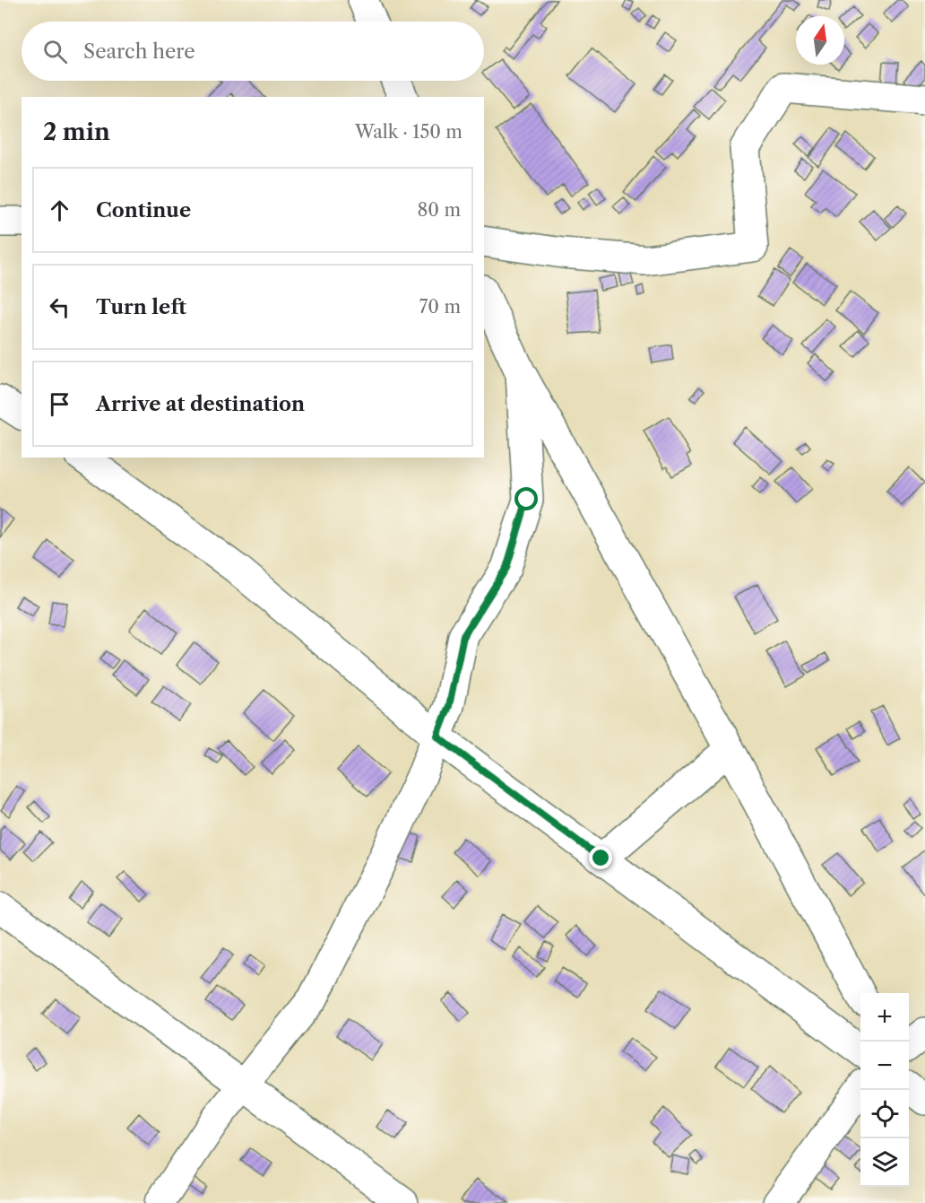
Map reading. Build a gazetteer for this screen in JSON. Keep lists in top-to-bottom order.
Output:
{
  "north": "top",
  "page": {
    "search": "Search here",
    "heading": ["2 min", "Walk · 150 m"],
    "list": [
      ["Continue", "80 m"],
      ["Turn left", "70 m"],
      "Arrive at destination"
    ],
    "map_buttons": ["+", "−"]
  }
}
